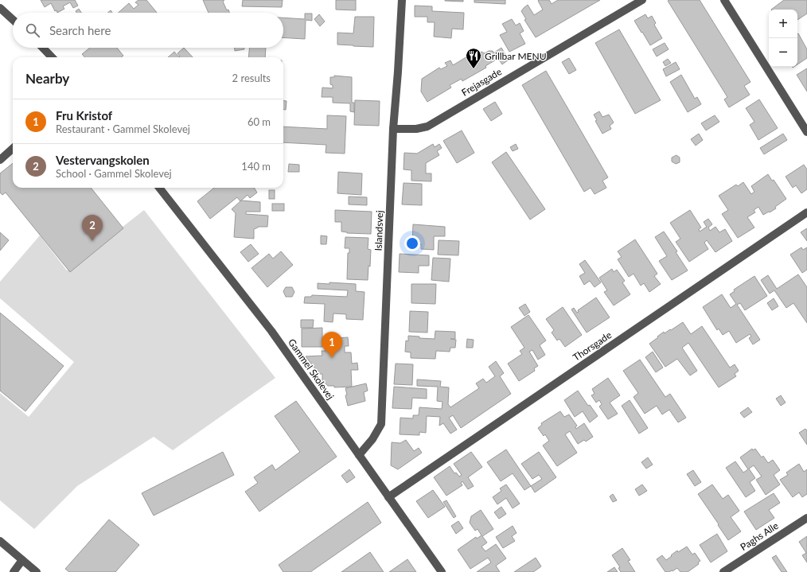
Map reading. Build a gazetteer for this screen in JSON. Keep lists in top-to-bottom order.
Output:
{
  "streets": {
    "street": [
      "Frejasgade",
      "Islandsvej",
      "Thorsgade",
      "Gammel Skolevej",
      "Paghs Alle"
    ]
  },
  "crossings": [
    ["Frejasgade", "Islandsvej"],
    ["Islandsvej", "Gammel Skolevej"],
    ["Thorsgade", "Gammel Skolevej"]
  ],
  "places": {
    "restaurant": ["Grillbar MENU"]
  },
  "page": {
    "map_buttons": ["+", "−"],
    "search": "Search here",
    "heading": ["Nearby", "2 results"],
    "list": [
      {
        "mark": "1",
        "name": "Fru Kristof",
        "note": "Restaurant · Gammel Skolevej",
        "value": "60 m"
      },
      {
        "mark": "2",
        "name": "Vestervangskolen",
        "note": "School · Gammel Skolevej",
        "value": "140 m"
      }
    ],
    "pins": ["2", "1"]
  }
}
